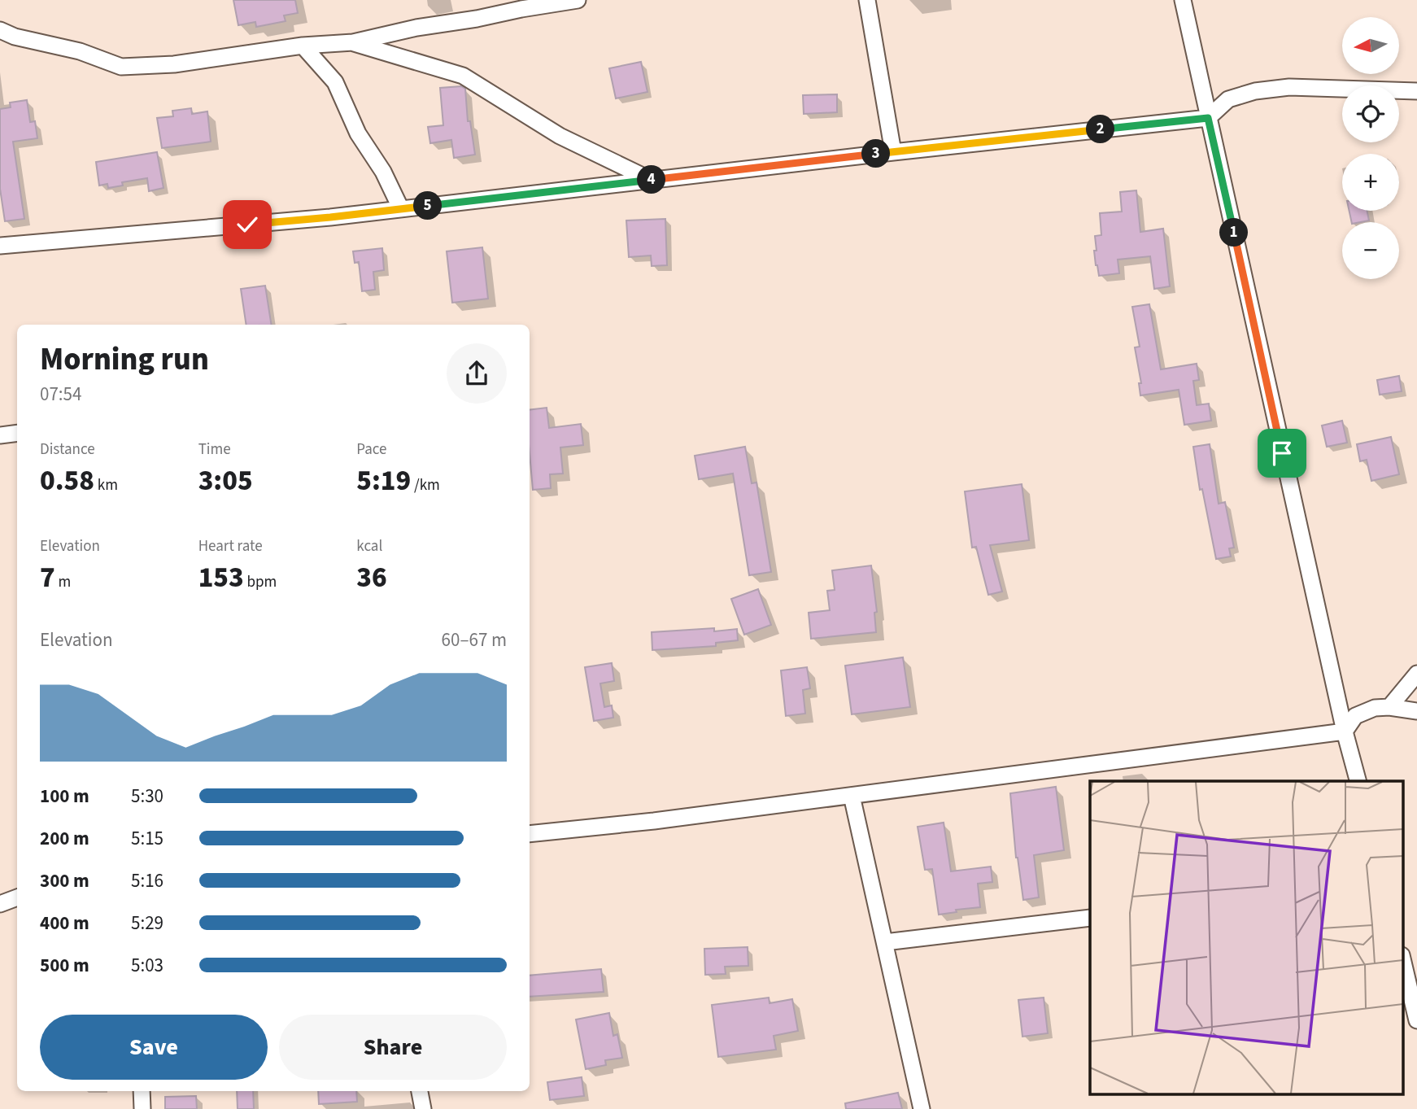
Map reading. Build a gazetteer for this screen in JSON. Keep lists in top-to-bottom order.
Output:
{
  "north": "left",
  "page": {
    "map_buttons": ["+", "−"],
    "pins": [
      "2",
      "3",
      "4",
      "5",
      "1"
    ],
    "heading": ["Morning run", "07:54"],
    "stats": [
      ["Distance", "0.58 km"],
      ["Time", "3:05"],
      ["Pace", "5:19 /km"],
      ["Elevation", "7 m"],
      ["Heart rate", "153 bpm"],
      ["kcal", "36"]
    ],
    "chart": ["Elevation", "60–67 m"],
    "list": [
      {
        "name": "100 m",
        "note": "5:30"
      },
      {
        "name": "200 m",
        "note": "5:15"
      },
      {
        "name": "300 m",
        "note": "5:16"
      },
      {
        "name": "400 m",
        "note": "5:29"
      },
      {
        "name": "500 m",
        "note": "5:03"
      }
    ],
    "buttons": ["Save", "Share"]
  }
}
